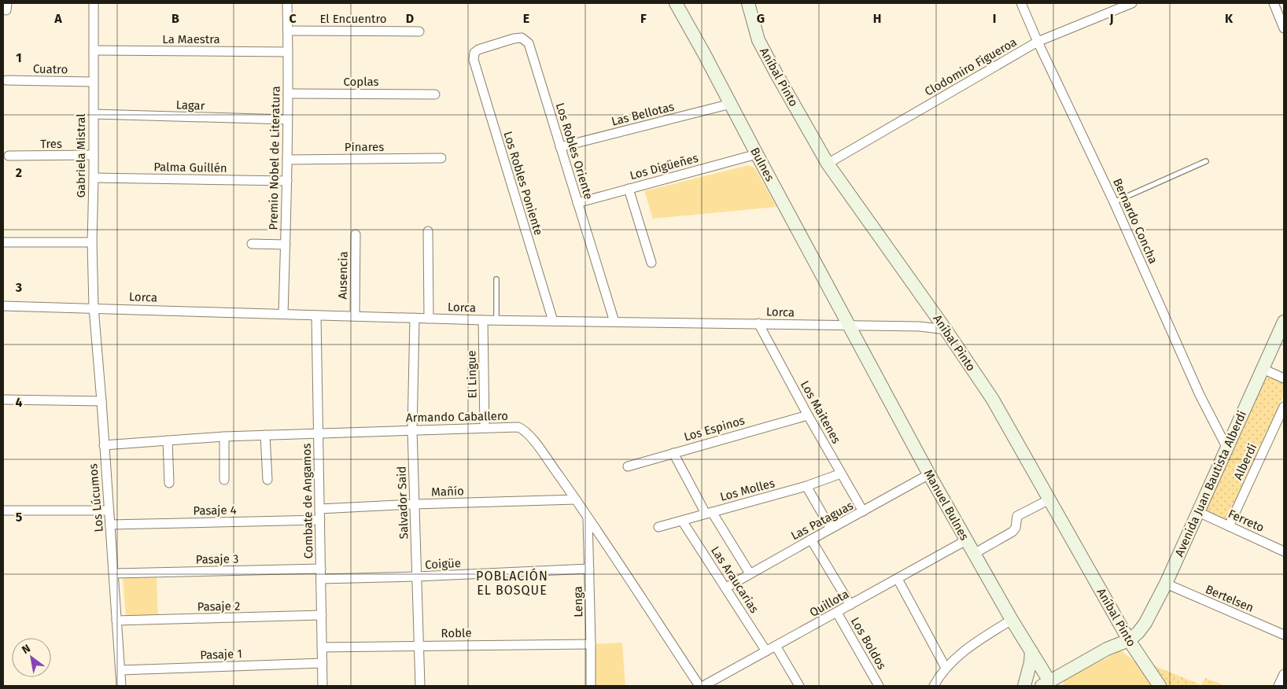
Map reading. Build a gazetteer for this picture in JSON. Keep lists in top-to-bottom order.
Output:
{
  "streets": {
    "street": [
      "El Encuentro",
      "La Maestra",
      "Clodomiro Figueroa",
      "Cuatro",
      "Aníbal Pinto",
      "Coplas",
      "Lagar",
      "Las Bellotas",
      "Tres",
      "Pinares",
      "Los Robles Oriente",
      "Gabriela Mistral",
      "Premio Nobel de Literatura",
      "Bulnes",
      "Los Digüeñes",
      "Palma Guillén",
      "Los Robles Poniente",
      "Bernardo Concha",
      "Ausencia",
      "Lorca",
      "El Lingue",
      "Los Maitenes",
      "Armando Caballero",
      "Los Espinos",
      "Alberdi",
      "Avenida Juan Bautista Alberdi",
      "Los Molles",
      "Mañío",
      "Los Lúcumos",
      "Combate de Angamos",
      "Salvador Said",
      "Manuel Bulnes",
      "Pasaje 4",
      "Las Pataguas",
      "Ferreto",
      "Pasaje 3",
      "Coigüe",
      "Las Araucarias",
      "Bertelsen",
      "Lenga",
      "Quillota",
      "Pasaje 2",
      "Roble",
      "Los Boldos",
      "Pasaje 1"
    ]
  },
  "crossings": [
    ["El Encuentro", "Premio Nobel de Literatura"],
    ["La Maestra", "Gabriela Mistral"],
    ["La Maestra", "Premio Nobel de Literatura"],
    ["Clodomiro Figueroa", "Aníbal Pinto"],
    ["Clodomiro Figueroa", "Bernardo Concha"],
    ["Cuatro", "Gabriela Mistral"],
    ["Aníbal Pinto", "Lorca"],
    ["Aníbal Pinto", "Avenida Juan Bautista Alberdi"],
    ["Coplas", "Premio Nobel de Literatura"],
    ["Lagar", "Gabriela Mistral"],
    ["Lagar", "Premio Nobel de Literatura"],
    ["Las Bellotas", "Los Robles Oriente"],
    ["Las Bellotas", "Bulnes"],
    ["Tres", "Gabriela Mistral"],
    ["Pinares", "Premio Nobel de Literatura"],
    ["Los Robles Oriente", "Los Digüeñes"],
    ["Los Robles Oriente", "Los Robles Poniente"],
    ["Los Robles Oriente", "Lorca"],
    ["Gabriela Mistral", "Palma Guillén"],
    ["Gabriela Mistral", "Lorca"],
    ["Gabriela Mistral", "Los Lúcumos"],
    ["Premio Nobel de Literatura", "Palma Guillén"],
    ["Premio Nobel de Literatura", "Lorca"],
    ["Bulnes", "Los Digüeñes"],
    ["Bulnes", "Lorca"],
    ["Bulnes", "Manuel Bulnes"],
    ["Los Robles Poniente", "Lorca"],
    ["Bernardo Concha", "Avenida Juan Bautista Alberdi"],
    ["Ausencia", "Lorca"],
    ["Lorca", "El Lingue"],
    ["Lorca", "Los Maitenes"],
    ["Lorca", "Los Lúcumos"],
    ["Lorca", "Combate de Angamos"],
    ["Lorca", "Salvador Said"],
    ["Lorca", "Manuel Bulnes"],
    ["El Lingue", "Armando Caballero"],
    ["Los Maitenes", "Los Espinos"],
    ["Los Maitenes", "Los Molles"],
    ["Los Maitenes", "Las Pataguas"],
    ["Armando Caballero", "Mañío"],
    ["Armando Caballero", "Los Lúcumos"],
    ["Armando Caballero", "Combate de Angamos"],
    ["Armando Caballero", "Salvador Said"],
    ["Armando Caballero", "Lenga"],
    ["Los Espinos", "Las Araucarias"],
    ["Alberdi", "Ferreto"],
    ["Avenida Juan Bautista Alberdi", "Manuel Bulnes"],
    ["Avenida Juan Bautista Alberdi", "Ferreto"],
    ["Avenida Juan Bautista Alberdi", "Bertelsen"],
    ["Los Molles", "Las Araucarias"],
    ["Mañío", "Combate de Angamos"],
    ["Mañío", "Salvador Said"],
    ["Los Lúcumos", "Pasaje 4"],
    ["Los Lúcumos", "Pasaje 3"],
    ["Los Lúcumos", "Pasaje 2"],
    ["Los Lúcumos", "Pasaje 1"],
    ["Combate de Angamos", "Pasaje 4"],
    ["Combate de Angamos", "Pasaje 3"],
    ["Combate de Angamos", "Coigüe"],
    ["Combate de Angamos", "Pasaje 2"],
    ["Combate de Angamos", "Roble"],
    ["Combate de Angamos", "Pasaje 1"],
    ["Salvador Said", "Coigüe"],
    ["Salvador Said", "Roble"],
    ["Manuel Bulnes", "Las Pataguas"],
    ["Manuel Bulnes", "Quillota"],
    ["Las Pataguas", "Las Araucarias"],
    ["Las Pataguas", "Los Boldos"],
    ["Coigüe", "Lenga"],
    ["Las Araucarias", "Quillota"],
    ["Lenga", "Roble"],
    ["Quillota", "Los Boldos"]
  ],
  "districts": ["POBLACIÓN EL BOSQUE"],
  "north": "top left",
  "grid": {
    "columns": [
      "A",
      "B",
      "C",
      "D",
      "E",
      "F",
      "G",
      "H",
      "I",
      "J",
      "K"
    ],
    "rows": [
      "1",
      "2",
      "3",
      "4",
      "5"
    ]
  }
}
